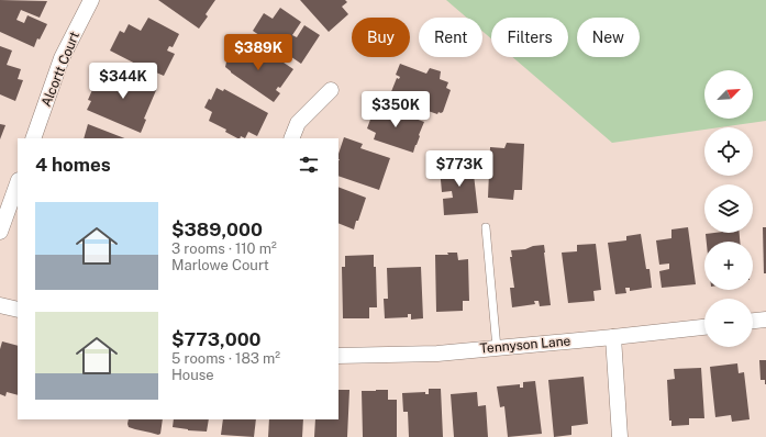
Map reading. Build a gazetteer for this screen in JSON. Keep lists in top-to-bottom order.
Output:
{
  "streets": {
    "street": ["Alcortt Court", "Tennyson Lane"]
  },
  "north": "top right",
  "page": {
    "chip": [
      "Buy",
      "Rent",
      "Filters",
      "New"
    ],
    "price": [
      "$389K",
      "$344K",
      "$350K",
      "$773K"
    ],
    "map_buttons": ["+", "−"],
    "heading": "4 homes",
    "list": [
      {
        "name": "$389,000",
        "note": "3 rooms · 110 m² · Marlowe Court"
      },
      {
        "name": "$773,000",
        "note": "5 rooms · 183 m² · House"
      }
    ]
  }
}
